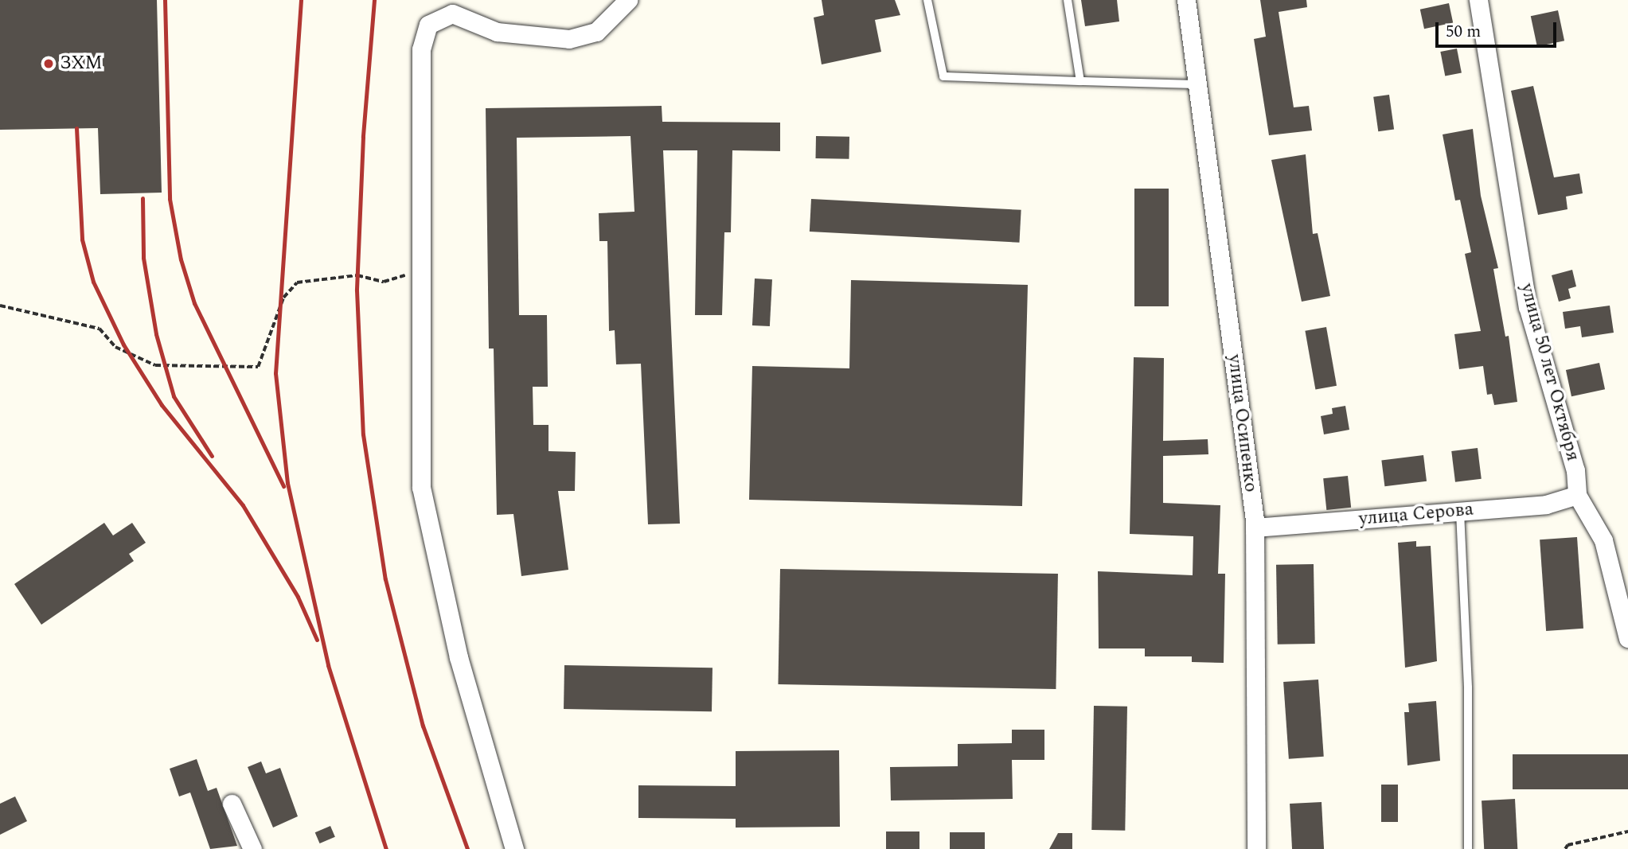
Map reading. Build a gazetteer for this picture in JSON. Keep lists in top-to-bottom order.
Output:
{
  "streets": {
    "street": ["улица 50 лет Октября", "улица Осипенко", "улица Серова"]
  },
  "crossings": [
    ["улица 50 лет Октября", "улица Серова"],
    ["улица Осипенко", "улица Серова"]
  ],
  "places": ["ЗХМ"],
  "scale_bar": "50 m"
}
